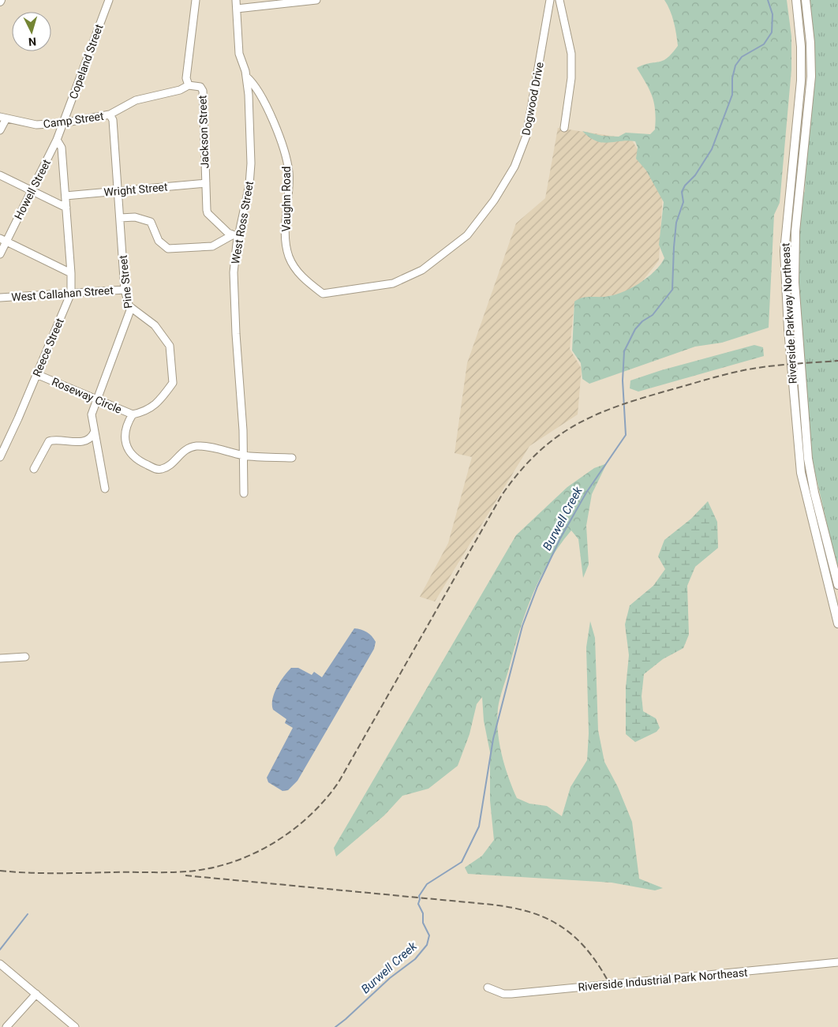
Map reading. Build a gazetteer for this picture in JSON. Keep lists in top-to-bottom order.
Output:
{
  "streets": {
    "main road": ["Riverside Parkway Northeast"],
    "street": [
      "Copeland Street",
      "Dogwood Drive",
      "Camp Street",
      "Jackson Street",
      "Howell Street",
      "Wright Street",
      "Vaughn Road",
      "West Ross Street",
      "Pine Street",
      "West Callahan Street",
      "Reece Street",
      "Roseway Circle",
      "Riverside Industrial Park Northeast"
    ]
  },
  "crossings": [
    ["Copeland Street", "Camp Street"],
    ["Copeland Street", "Howell Street"],
    ["Dogwood Drive", "Vaughn Road"],
    ["Camp Street", "Jackson Street"],
    ["Camp Street", "Howell Street"],
    ["Camp Street", "Pine Street"],
    ["Jackson Street", "Wright Street"],
    ["Jackson Street", "West Ross Street"],
    ["Howell Street", "Reece Street"],
    ["Wright Street", "Pine Street"],
    ["Wright Street", "Reece Street"],
    ["Vaughn Road", "West Ross Street"],
    ["Pine Street", "West Callahan Street"],
    ["Pine Street", "Roseway Circle"],
    ["West Callahan Street", "Reece Street"],
    ["Reece Street", "Roseway Circle"]
  ],
  "water": ["Burwell Creek"],
  "north": "bottom"
}
